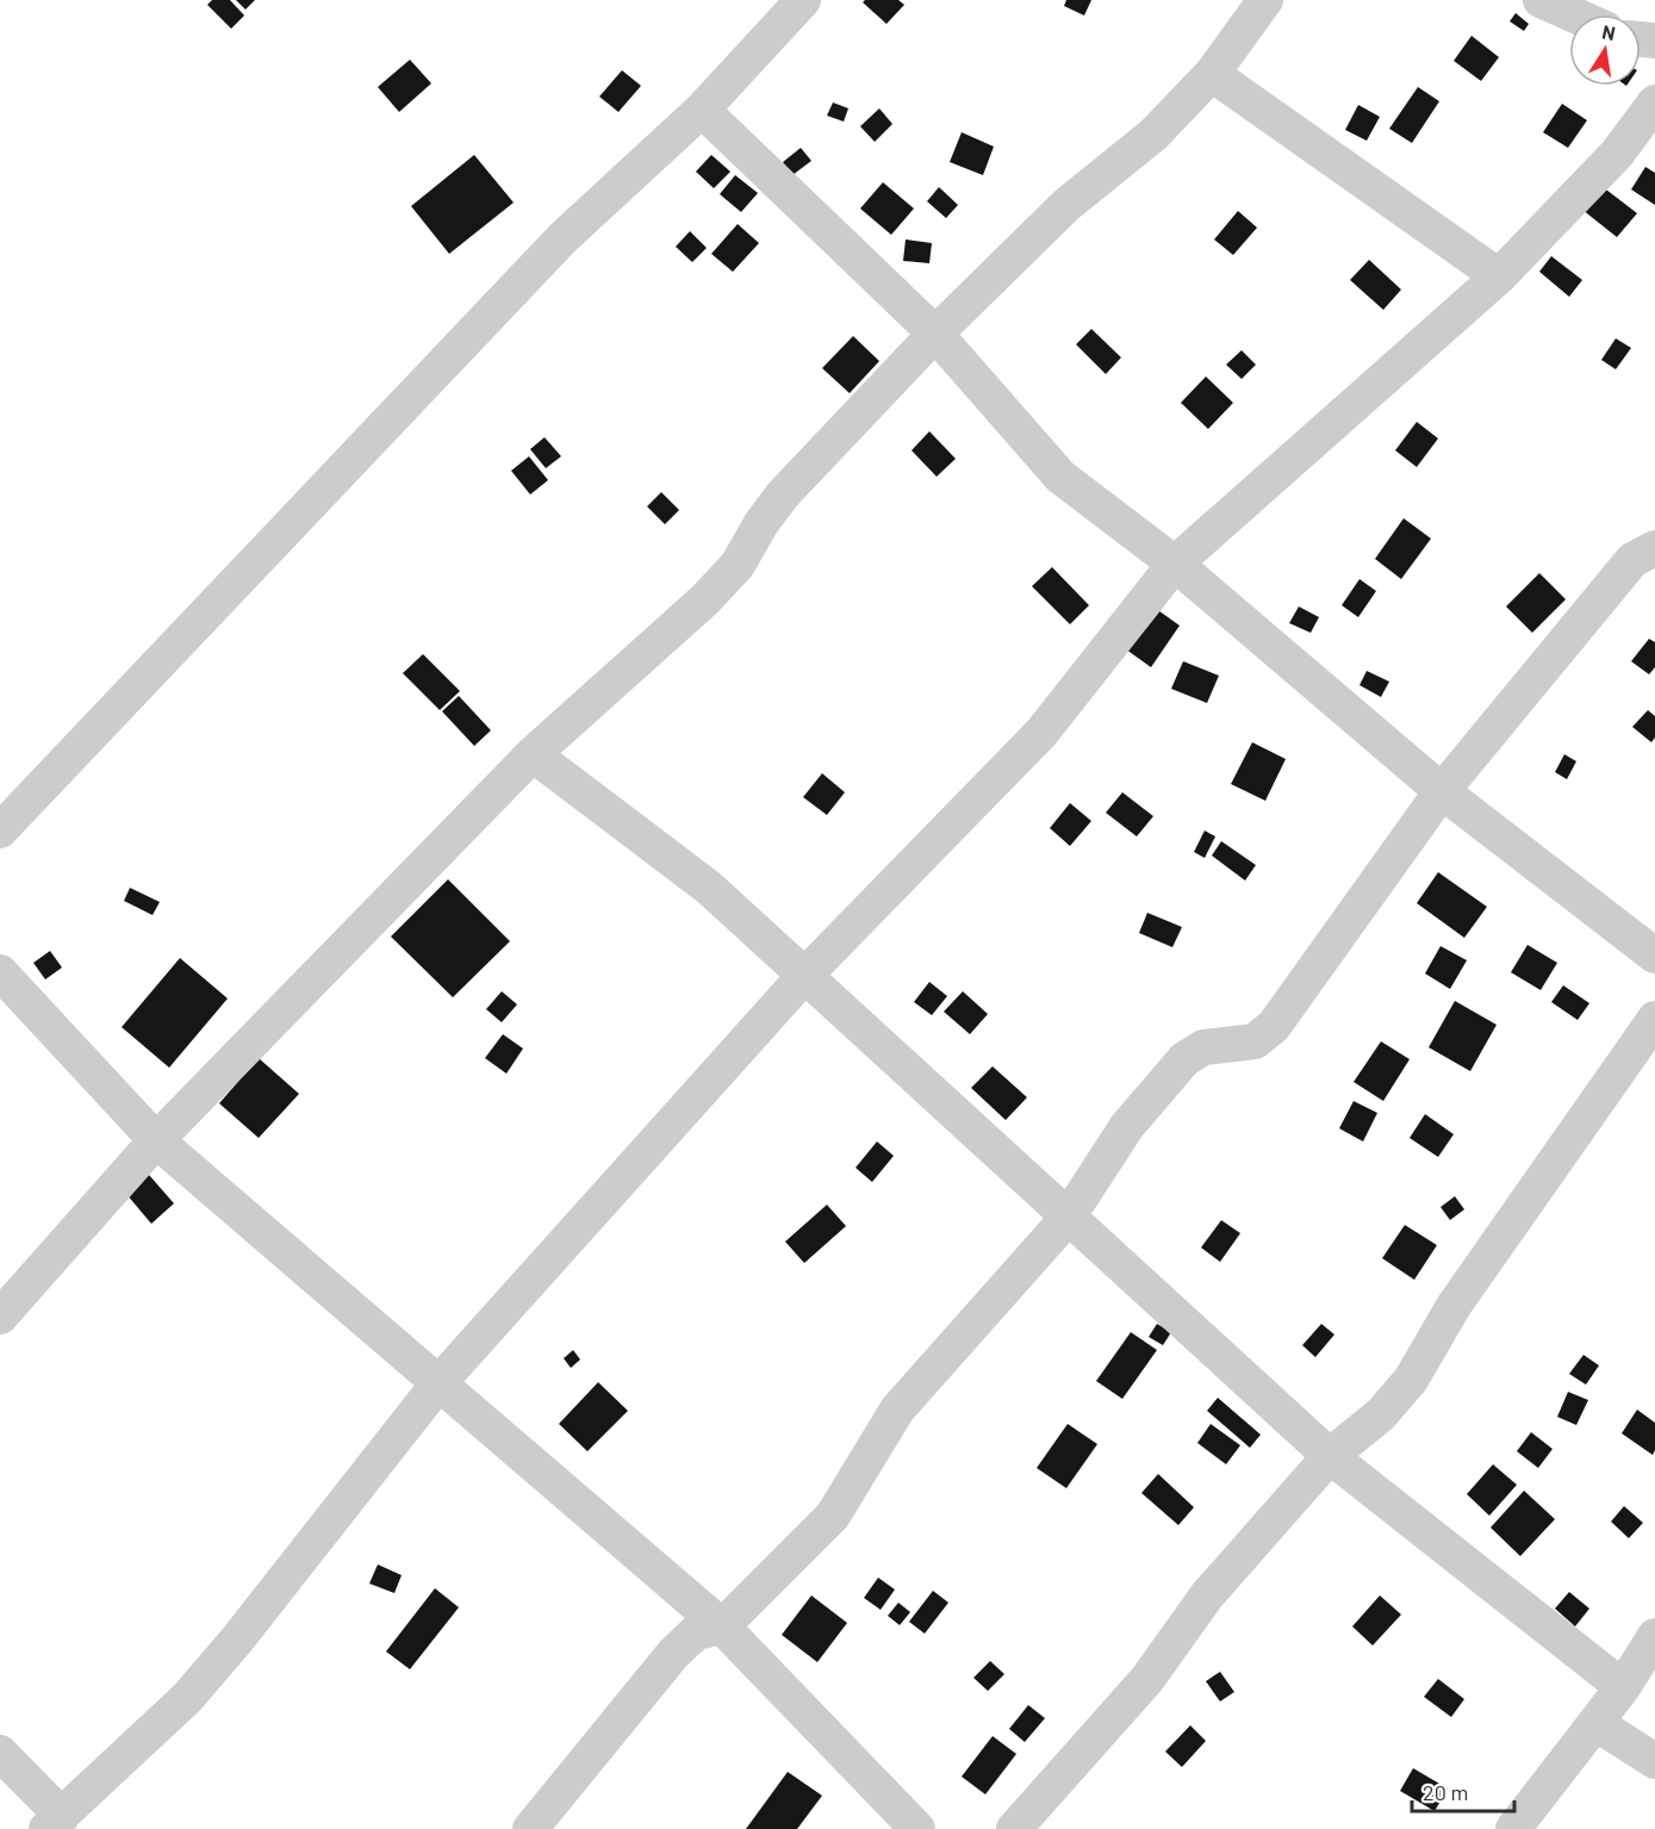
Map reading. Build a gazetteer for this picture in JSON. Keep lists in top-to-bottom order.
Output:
{
  "scale_bar": "20 m",
  "north": "top"
}
